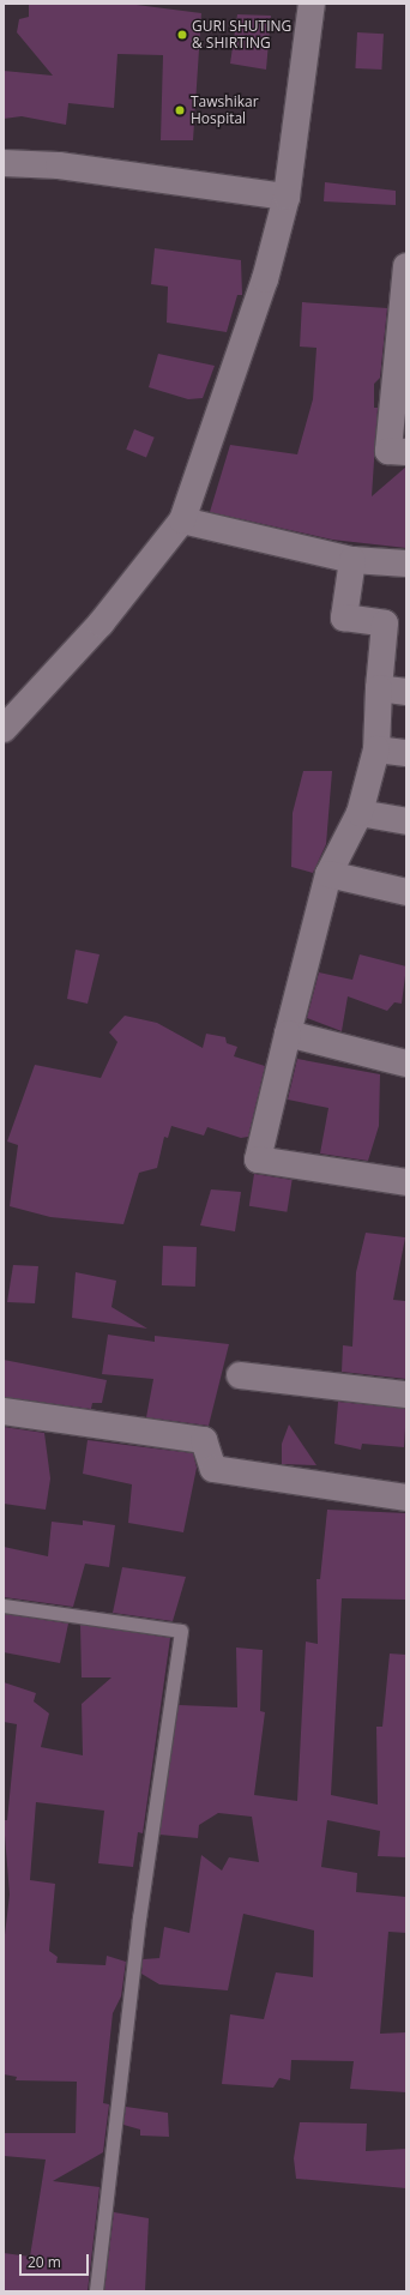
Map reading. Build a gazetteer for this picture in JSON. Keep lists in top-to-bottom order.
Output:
{
  "places": ["GURI SHUTING & SHIRTING", "Tawshikar Hospital"],
  "scale_bar": "20 m"
}
